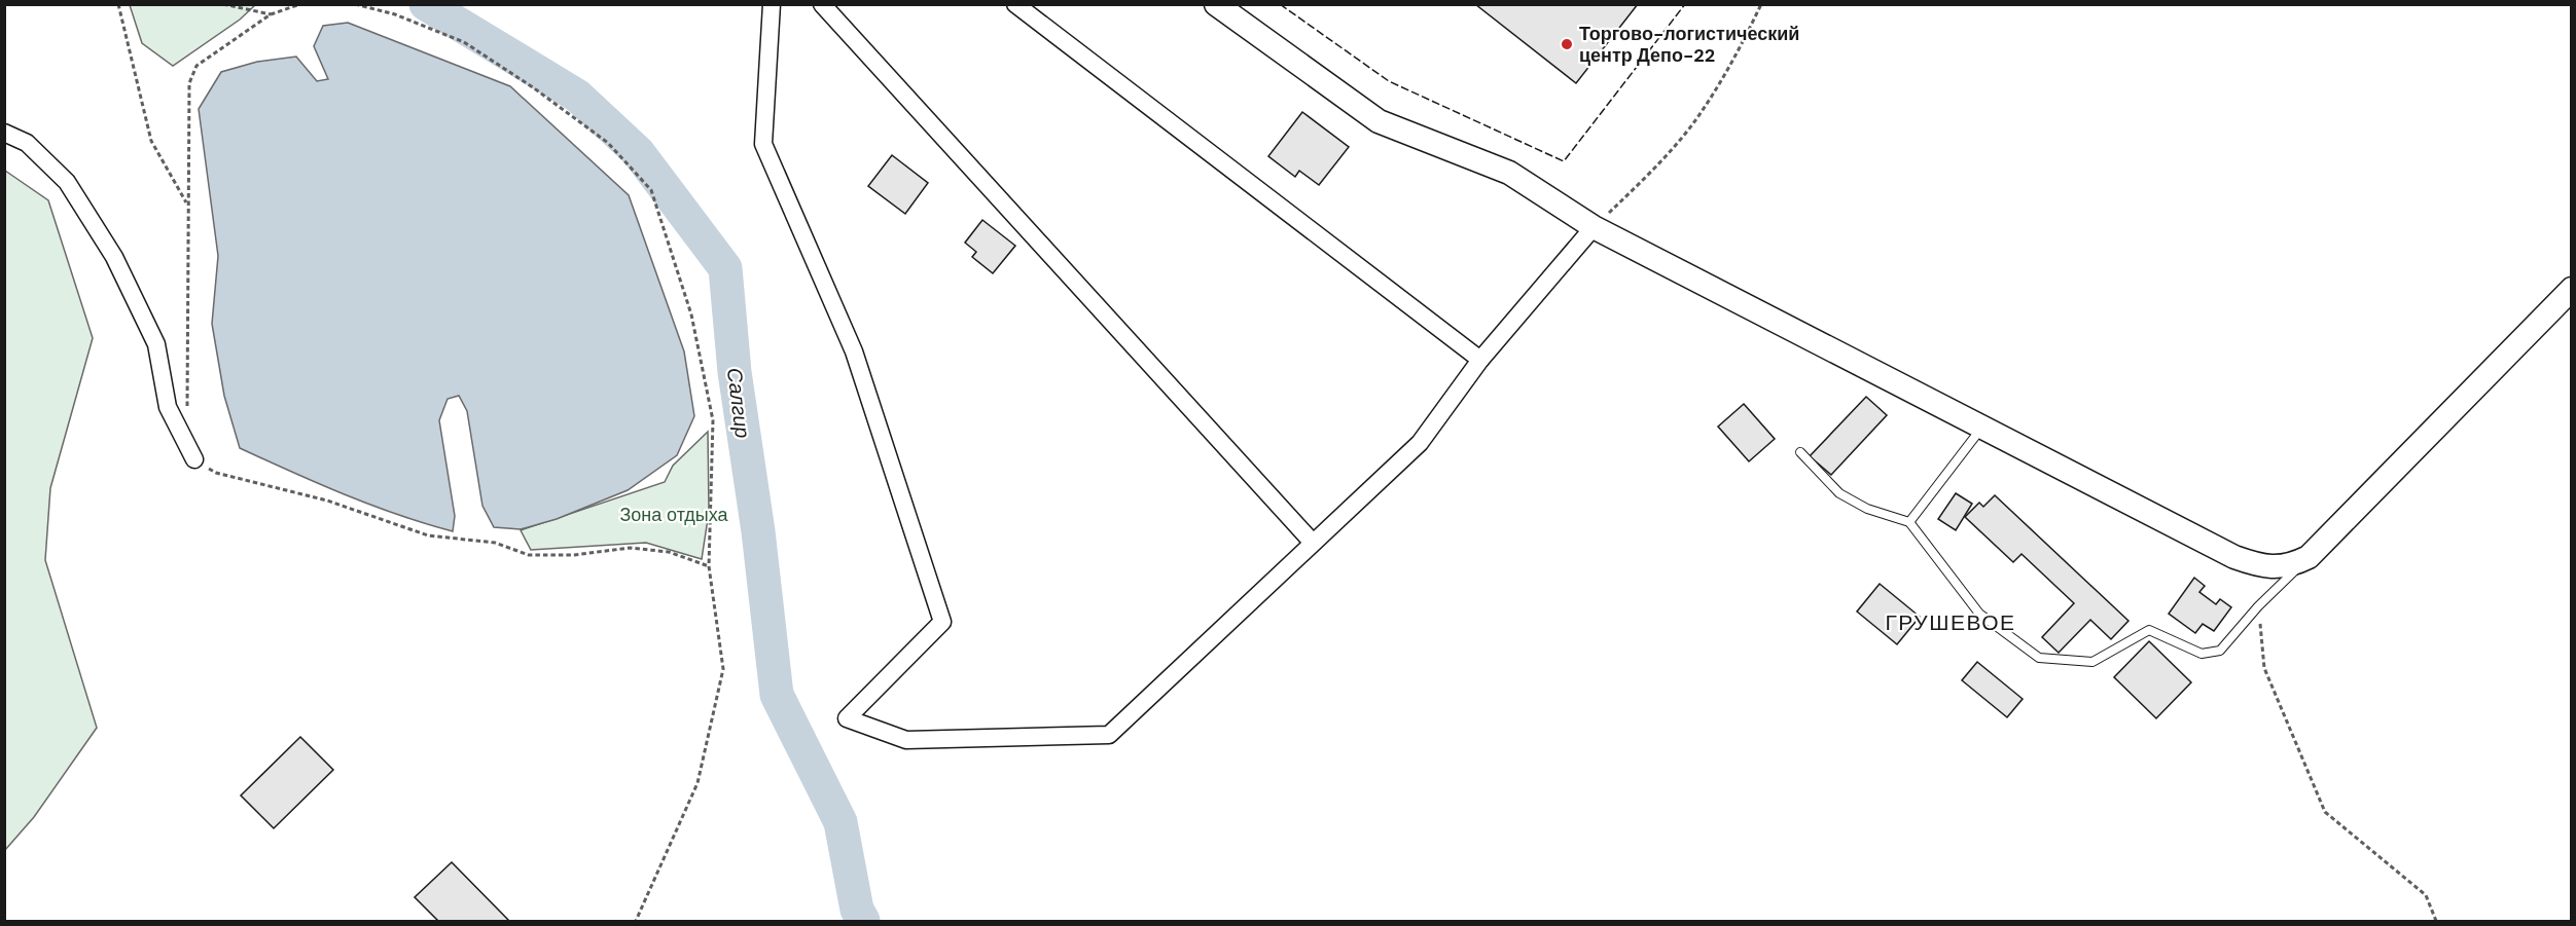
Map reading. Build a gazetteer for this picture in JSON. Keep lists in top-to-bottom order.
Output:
{
  "districts": ["ГРУШЕВОЕ"],
  "water": ["Салгир"],
  "parks": ["Зона отдыха"],
  "places": ["Торгово-логистический центр Депо-22"]
}
